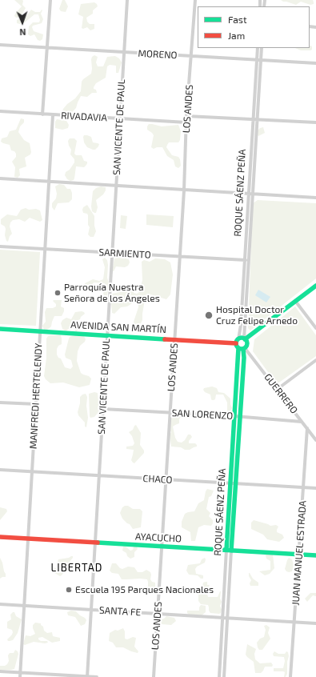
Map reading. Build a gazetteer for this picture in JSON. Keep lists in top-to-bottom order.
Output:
{
  "streets": {
    "street": [
      "MORENO",
      "LOS ANDES",
      "RIVADAVIA",
      "SAN VICENTE DE PAUL",
      "ROQUE SÁENZ PEÑA",
      "SARMIENTO",
      "AVENIDA SAN MARTÍN",
      "GUERRERO",
      "MANFREDI HERTELENDY",
      "SAN LORENZO",
      "CHACO",
      "AYACUCHO",
      "JUAN MANUEL ESTRADA",
      "SANTA FE"
    ]
  },
  "crossings": [
    ["MORENO", "LOS ANDES"],
    ["MORENO", "SAN VICENTE DE PAUL"],
    ["MORENO", "ROQUE SÁENZ PEÑA"],
    ["LOS ANDES", "RIVADAVIA"],
    ["LOS ANDES", "SARMIENTO"],
    ["LOS ANDES", "AVENIDA SAN MARTÍN"],
    ["LOS ANDES", "SAN LORENZO"],
    ["LOS ANDES", "CHACO"],
    ["LOS ANDES", "AYACUCHO"],
    ["LOS ANDES", "SANTA FE"],
    ["RIVADAVIA", "SAN VICENTE DE PAUL"],
    ["RIVADAVIA", "MANFREDI HERTELENDY"],
    ["SAN VICENTE DE PAUL", "SARMIENTO"],
    ["SAN VICENTE DE PAUL", "AVENIDA SAN MARTÍN"],
    ["SAN VICENTE DE PAUL", "SAN LORENZO"],
    ["SAN VICENTE DE PAUL", "CHACO"],
    ["SAN VICENTE DE PAUL", "AYACUCHO"],
    ["SAN VICENTE DE PAUL", "SANTA FE"],
    ["ROQUE SÁENZ PEÑA", "SARMIENTO"],
    ["ROQUE SÁENZ PEÑA", "AVENIDA SAN MARTÍN"],
    ["ROQUE SÁENZ PEÑA", "GUERRERO"],
    ["ROQUE SÁENZ PEÑA", "SAN LORENZO"],
    ["ROQUE SÁENZ PEÑA", "CHACO"],
    ["ROQUE SÁENZ PEÑA", "AYACUCHO"],
    ["ROQUE SÁENZ PEÑA", "SANTA FE"],
    ["SARMIENTO", "MANFREDI HERTELENDY"],
    ["AVENIDA SAN MARTÍN", "MANFREDI HERTELENDY"],
    ["GUERRERO", "SAN LORENZO"],
    ["GUERRERO", "JUAN MANUEL ESTRADA"],
    ["MANFREDI HERTELENDY", "CHACO"],
    ["MANFREDI HERTELENDY", "AYACUCHO"],
    ["MANFREDI HERTELENDY", "SANTA FE"],
    ["CHACO", "JUAN MANUEL ESTRADA"],
    ["AYACUCHO", "JUAN MANUEL ESTRADA"],
    ["JUAN MANUEL ESTRADA", "SANTA FE"]
  ],
  "districts": ["LIBERTAD"],
  "places": ["Parroquía Nuestra Señora de los Ángeles", "Hospital Doctor Cruz Felipe Arnedo", "Escuela 195 Parques Nacionales"],
  "legend": ["Fast", "Jam"],
  "north": "bottom"
}
